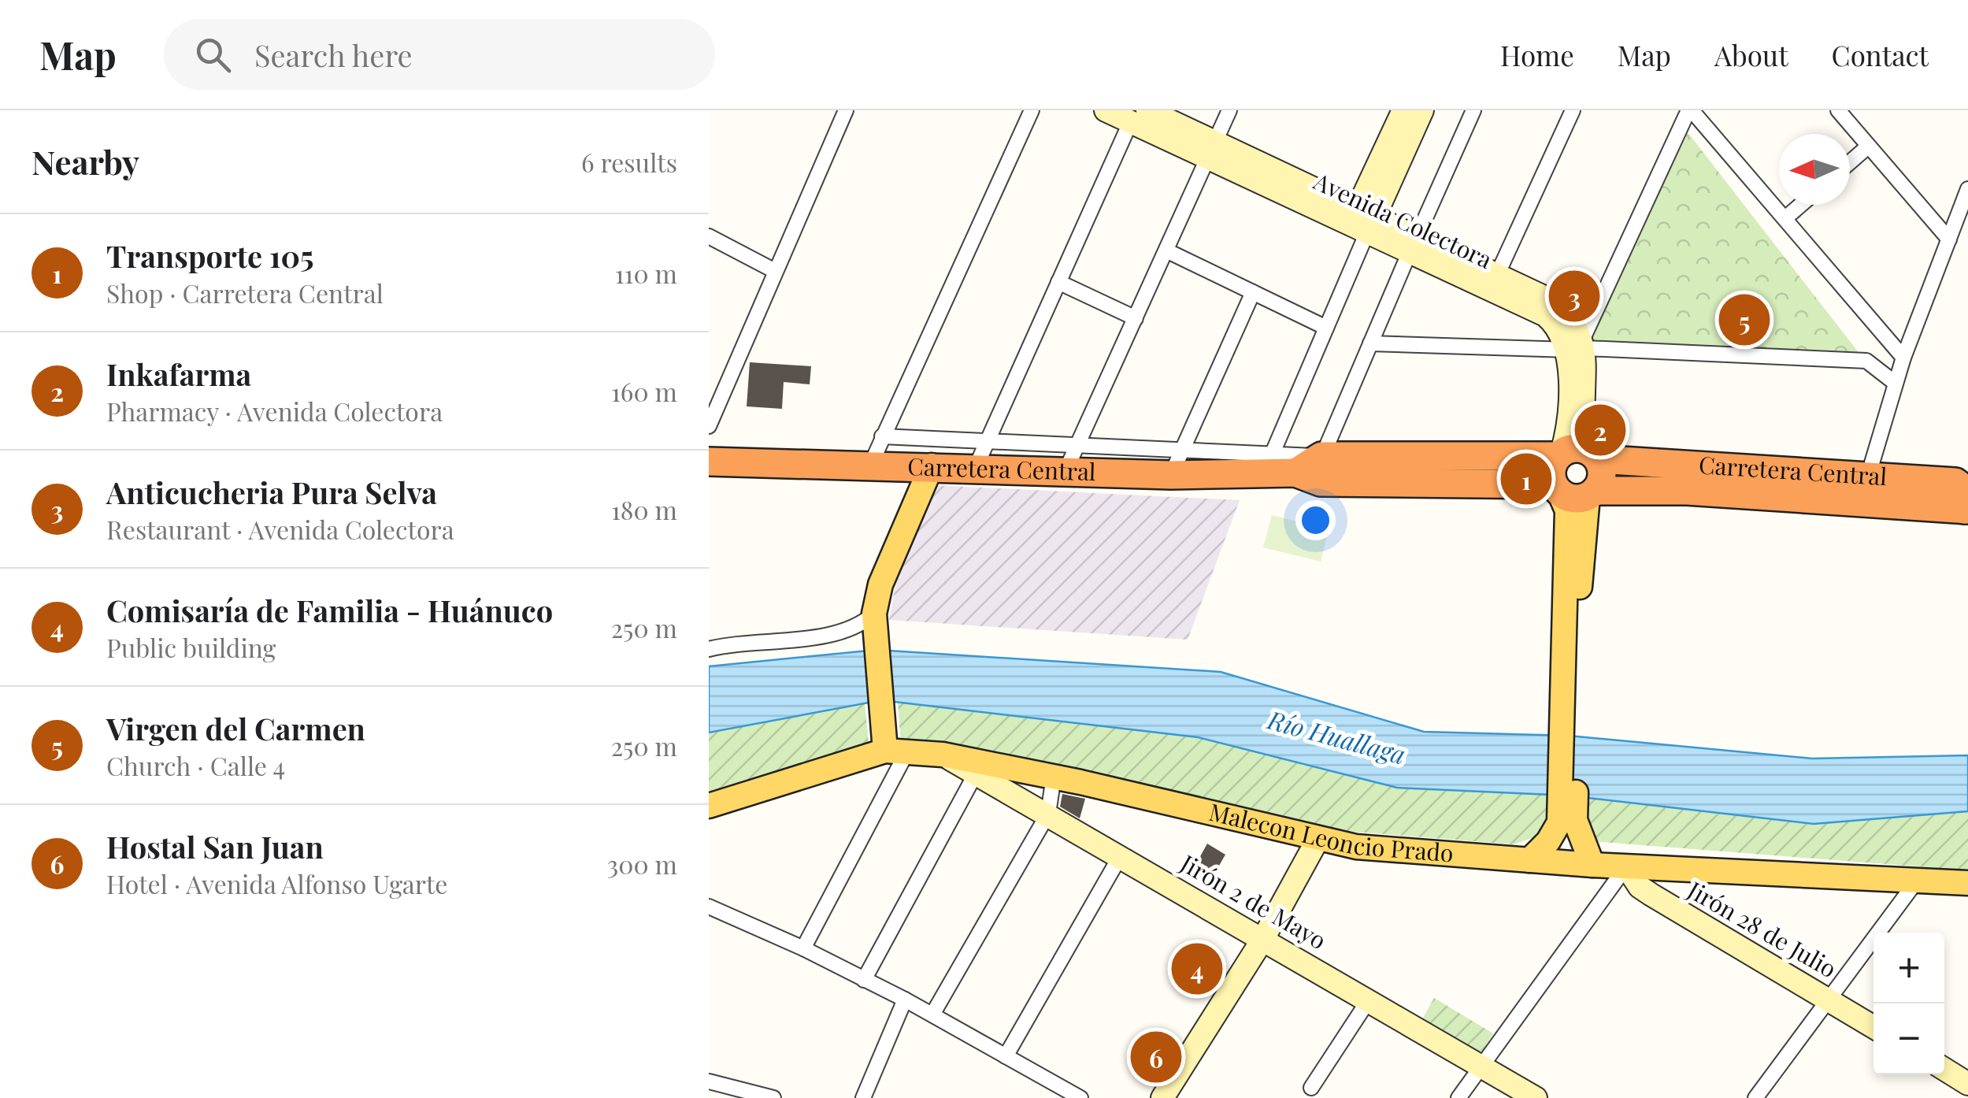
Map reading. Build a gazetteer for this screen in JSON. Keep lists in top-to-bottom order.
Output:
{
  "streets": {
    "highway": ["Carretera Central"],
    "main road": ["Malecon Leoncio Prado"],
    "street": ["Avenida Colectora", "Jirón 2 de Mayo", "Jirón 28 de Julio"]
  },
  "crossings": [
    ["Malecon Leoncio Prado", "Jirón 2 de Mayo"],
    ["Malecon Leoncio Prado", "Jirón 28 de Julio"]
  ],
  "water": ["Río Huallaga"],
  "north": "left",
  "page": {
    "header": "Map",
    "search": "Search here",
    "nav": [
      "Home",
      "Map",
      "About",
      "Contact"
    ],
    "heading": ["Nearby", "6 results"],
    "list": [
      {
        "mark": "1",
        "name": "Transporte 105",
        "note": "Shop · Carretera Central",
        "value": "110 m"
      },
      {
        "mark": "2",
        "name": "Inkafarma",
        "note": "Pharmacy · Avenida Colectora",
        "value": "160 m"
      },
      {
        "mark": "3",
        "name": "Anticucheria Pura Selva",
        "note": "Restaurant · Avenida Colectora",
        "value": "180 m"
      },
      {
        "mark": "4",
        "name": "Comisaría de Familia - Huánuco",
        "note": "Public building",
        "value": "250 m"
      },
      {
        "mark": "5",
        "name": "Virgen del Carmen",
        "note": "Church · Calle 4",
        "value": "250 m"
      },
      {
        "mark": "6",
        "name": "Hostal San Juan",
        "note": "Hotel · Avenida Alfonso Ugarte",
        "value": "300 m"
      }
    ],
    "pins": [
      "3",
      "5",
      "2",
      "1",
      "4",
      "6"
    ],
    "map_buttons": ["+", "−"]
  }
}
